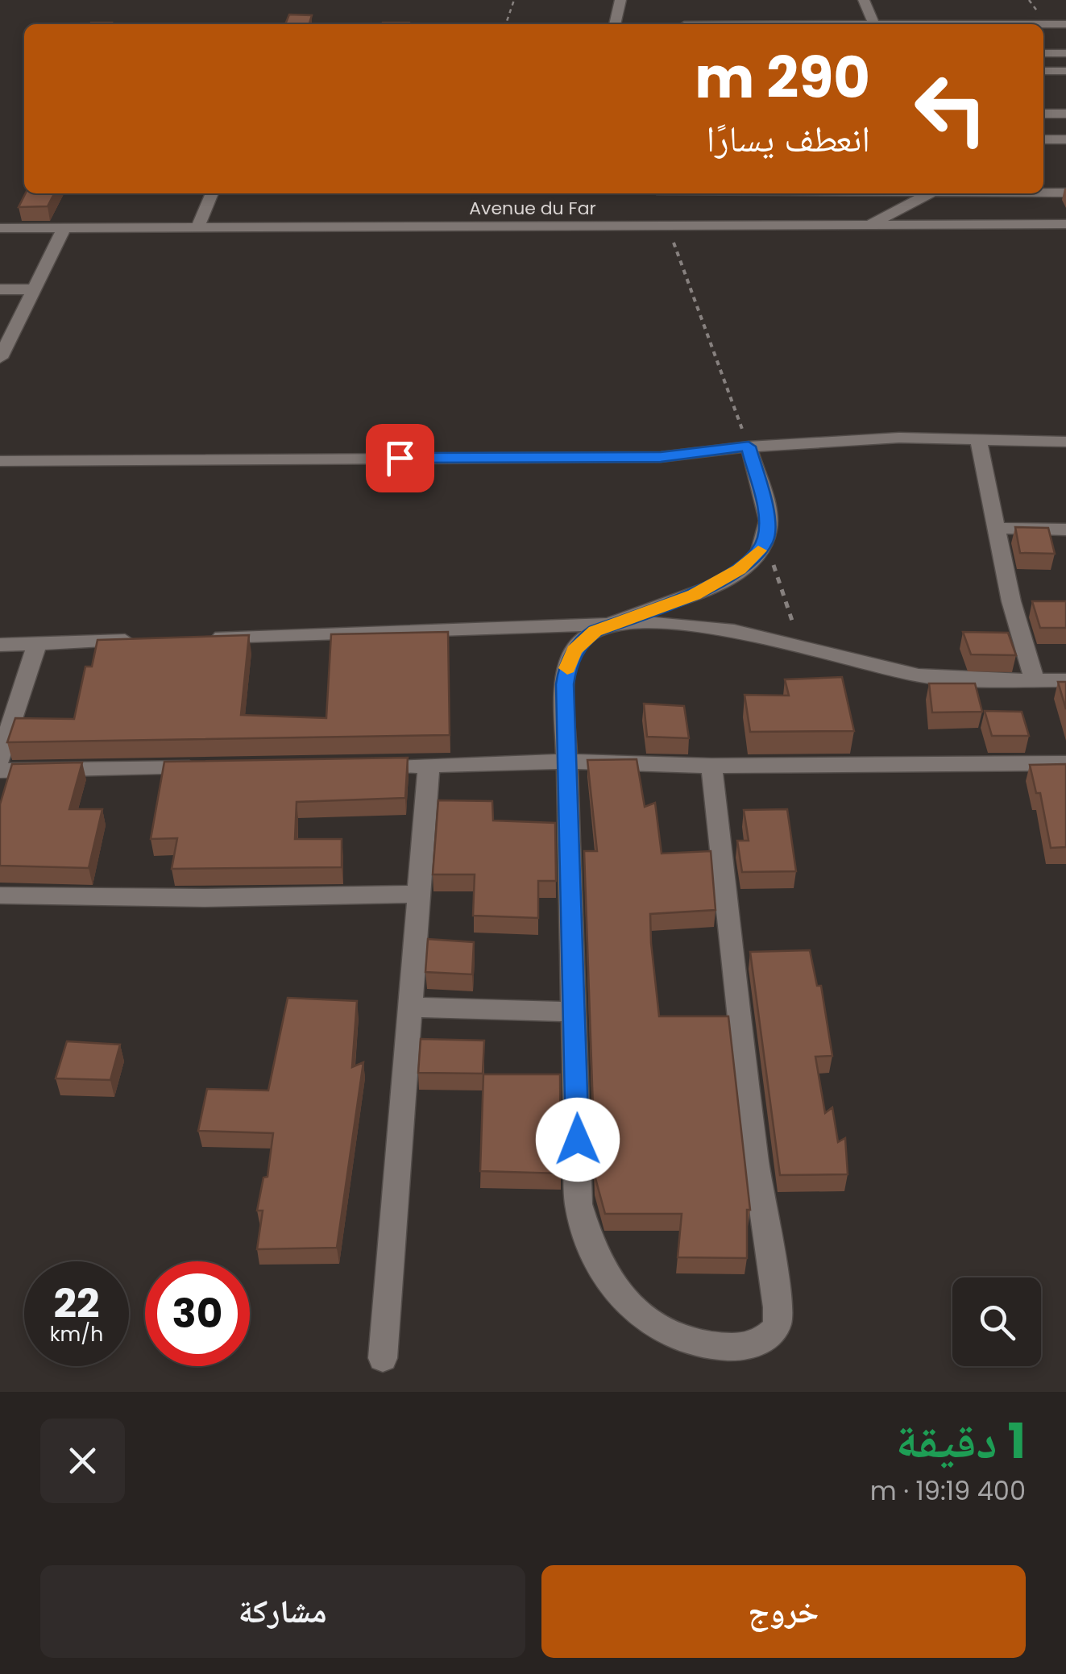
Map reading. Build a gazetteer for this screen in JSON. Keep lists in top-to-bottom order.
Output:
{
  "streets": {
    "street": ["Avenue du Far"]
  },
  "page": {
    "turn": ["290 m", "انعطف يسارًا"],
    "speed": "22 km/h",
    "limit": "30",
    "heading": ["1 دقيقة", "400 m · 19:19"],
    "buttons": ["خروج", "مشاركة"]
  }
}
